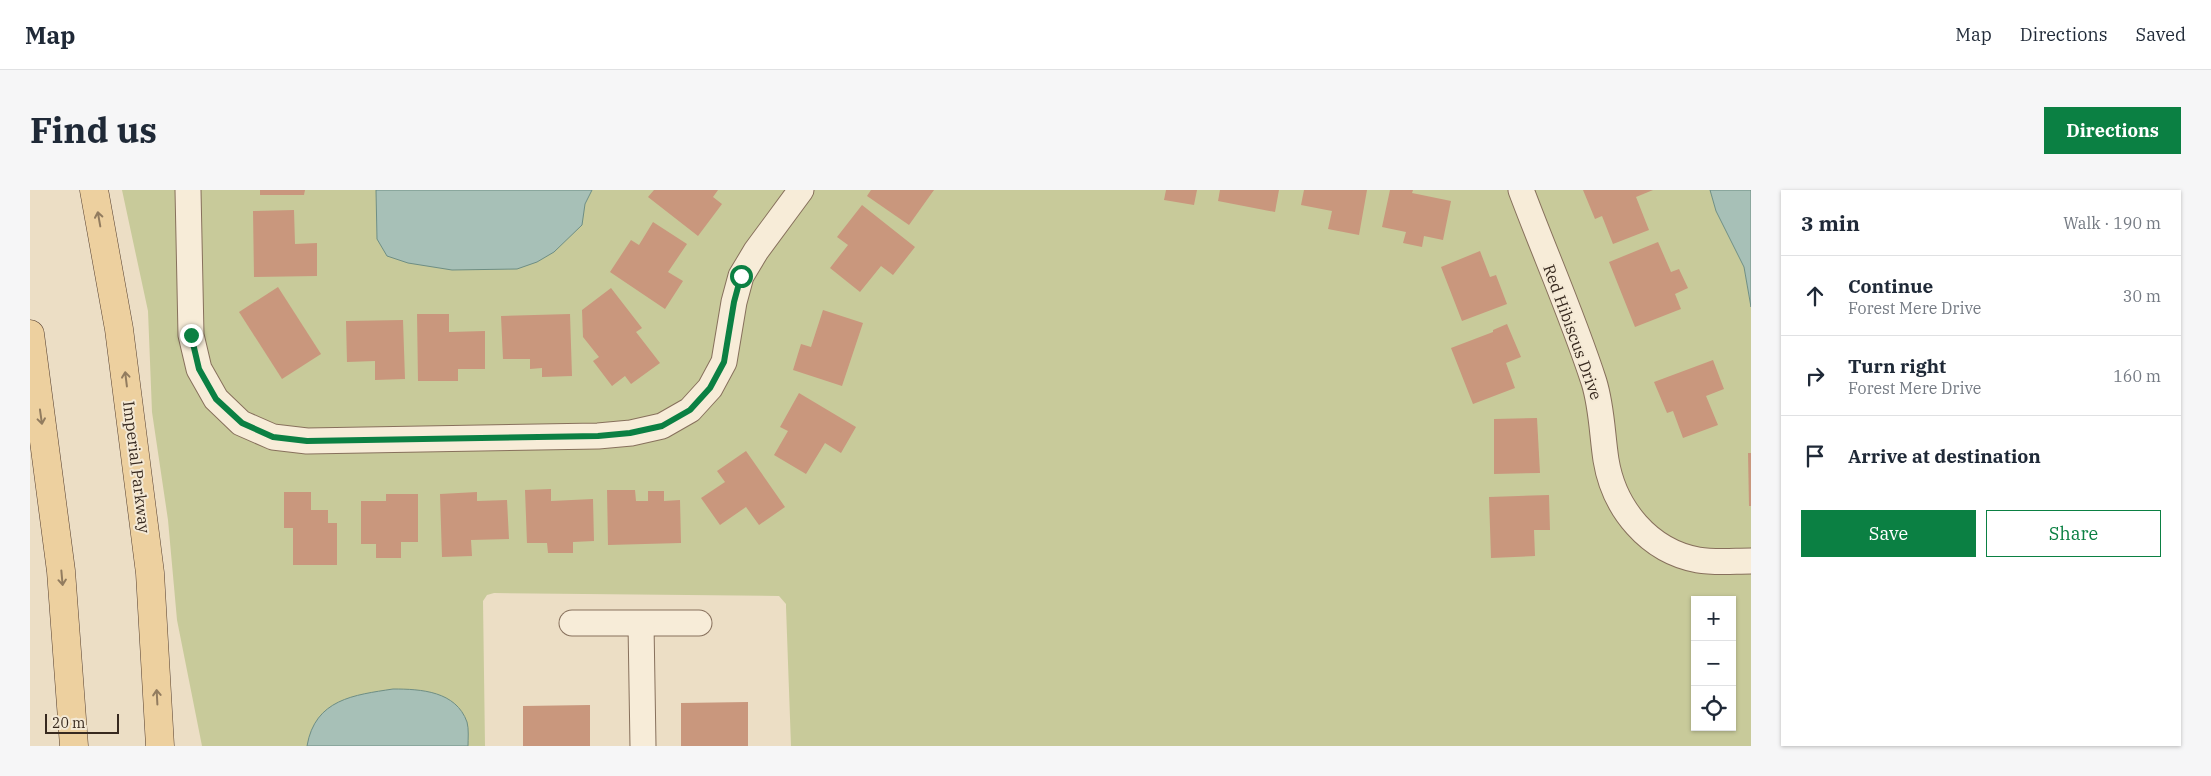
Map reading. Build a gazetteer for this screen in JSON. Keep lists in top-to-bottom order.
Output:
{
  "streets": {
    "main road": ["Imperial Parkway"],
    "street": ["Red Hibiscus Drive"]
  },
  "scale_bar": "20 m",
  "page": {
    "header": "Map",
    "nav": ["Map", "Directions", "Saved"],
    "title": "Find us",
    "buttons": [
      "Directions",
      ["Save", "Share"]
    ],
    "heading": ["3 min", "Walk · 190 m"],
    "list": [
      ["Continue", "Forest Mere Drive", "30 m"],
      ["Turn right", "Forest Mere Drive", "160 m"],
      "Arrive at destination"
    ],
    "map_buttons": ["+", "−"],
    "scale": "20 m"
  }
}
